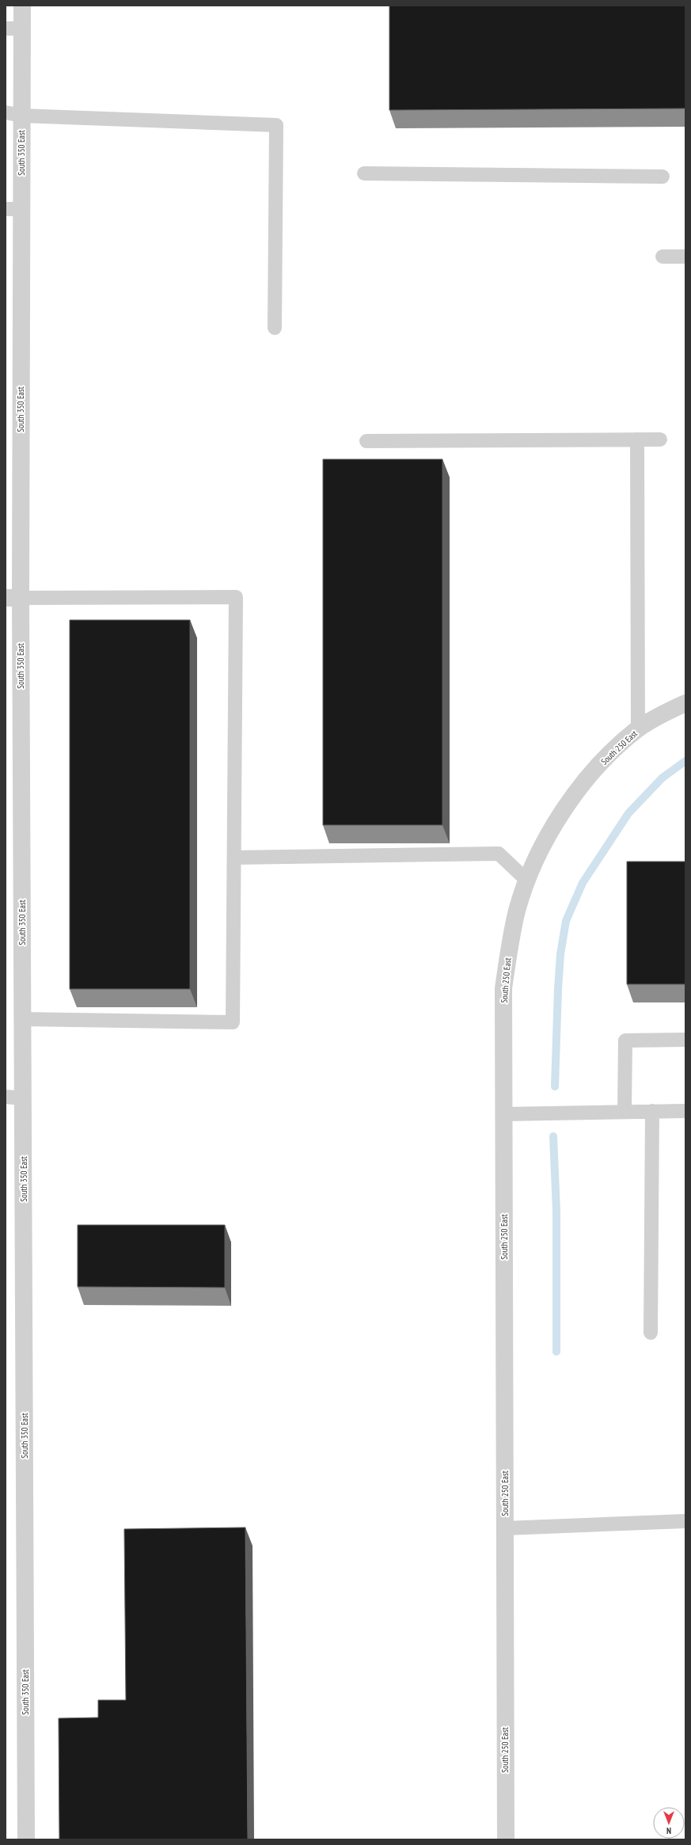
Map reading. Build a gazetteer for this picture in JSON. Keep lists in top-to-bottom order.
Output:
{
  "streets": {
    "street": ["South 350 East", "South 250 East"]
  },
  "north": "bottom"
}
